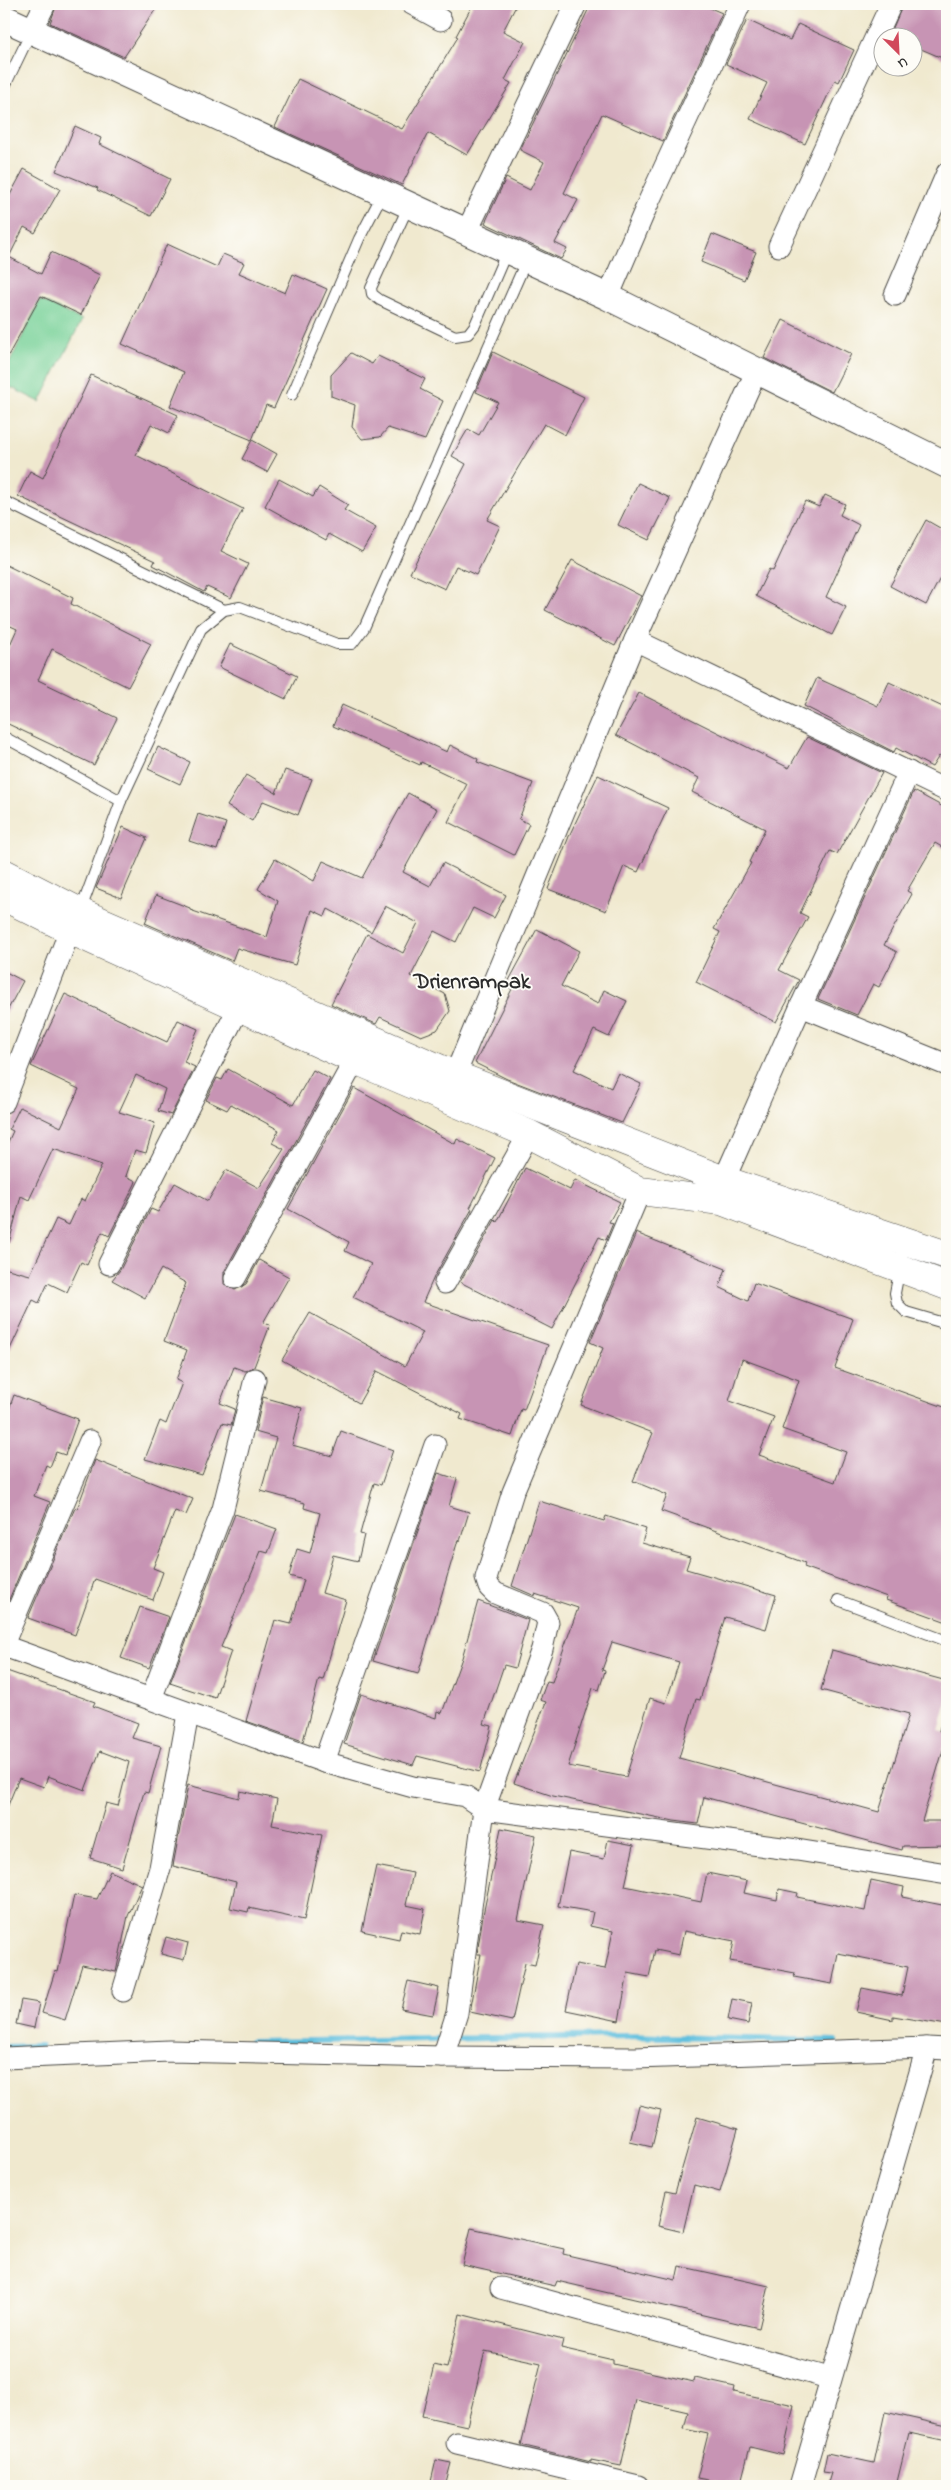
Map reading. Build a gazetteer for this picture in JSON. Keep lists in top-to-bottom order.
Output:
{
  "districts": ["Drienrampak"],
  "north": "bottom right"
}
